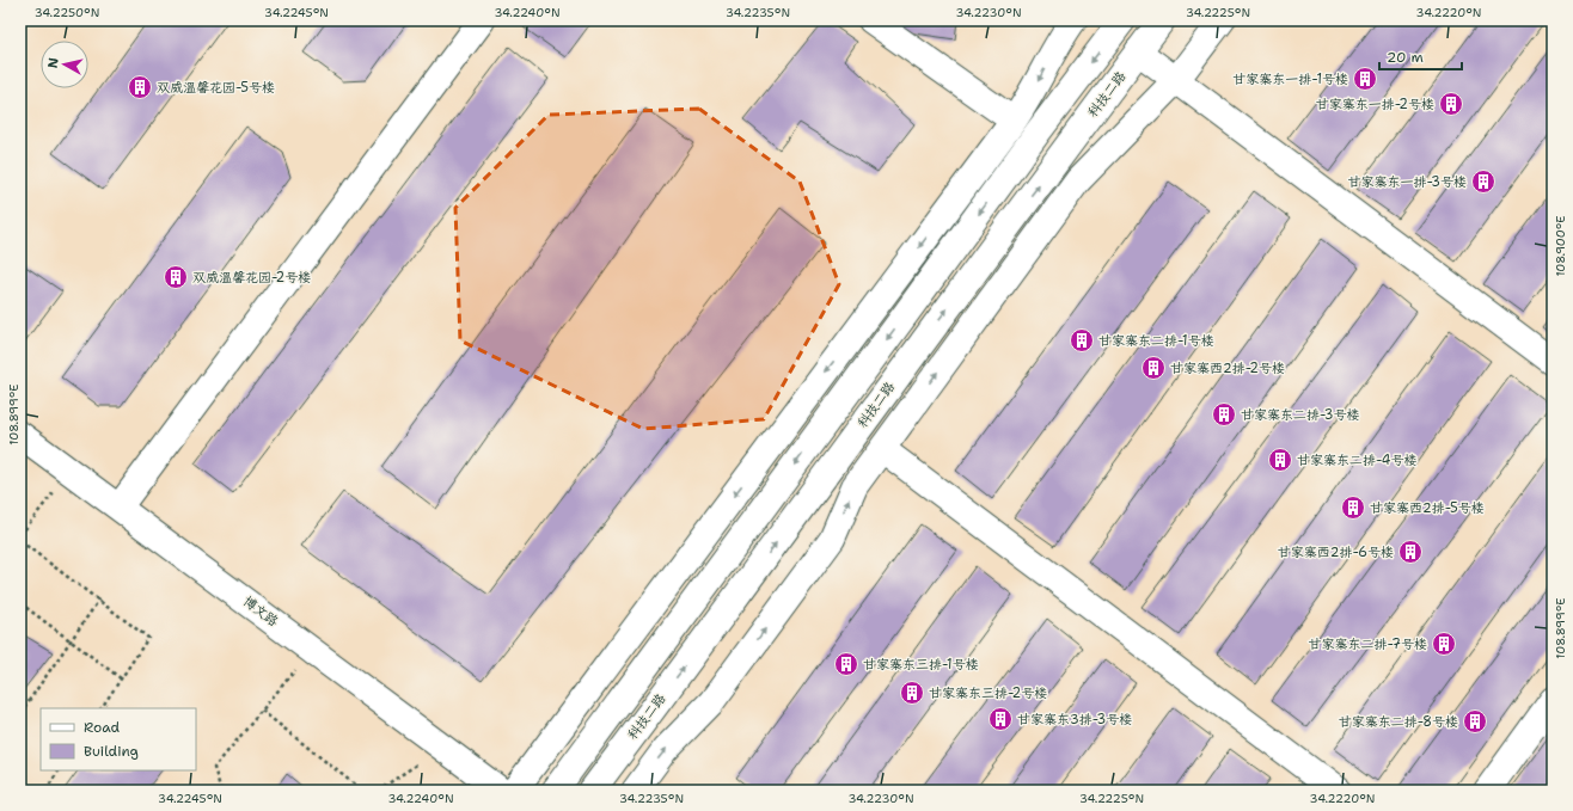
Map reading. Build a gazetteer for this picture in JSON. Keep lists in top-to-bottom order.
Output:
{
  "streets": {
    "street": ["科技二路", "博文路"]
  },
  "places": {
    "building": [
      "甘家寨东一排-1号楼",
      "双威温馨花园-5号楼",
      "甘家寨东一排-2号楼",
      "甘家寨东一排-3号楼",
      "双威温馨花园-2号楼",
      "甘家寨东二排-1号楼",
      "甘家寨西2排-2号楼",
      "甘家寨东二排-3号楼",
      "甘家寨东二排-4号楼",
      "甘家寨西2排-5号楼",
      "甘家寨西2排-6号楼",
      "甘家寨东二排-7号楼",
      "甘家寨东三排-1号楼",
      "甘家寨东三排-2号楼",
      "甘家寨东3排-3号楼",
      "甘家寨东二排-8号楼"
    ]
  },
  "legend": ["Road", "Building"],
  "scale_bar": "20 m",
  "north": "left",
  "coordinates": [
    "34.2250°N",
    "34.2245°N",
    "34.2240°N",
    "34.2235°N",
    "34.2230°N",
    "34.2225°N",
    "34.2220°N",
    "108.900°E",
    "108.899°E"
  ]
}
